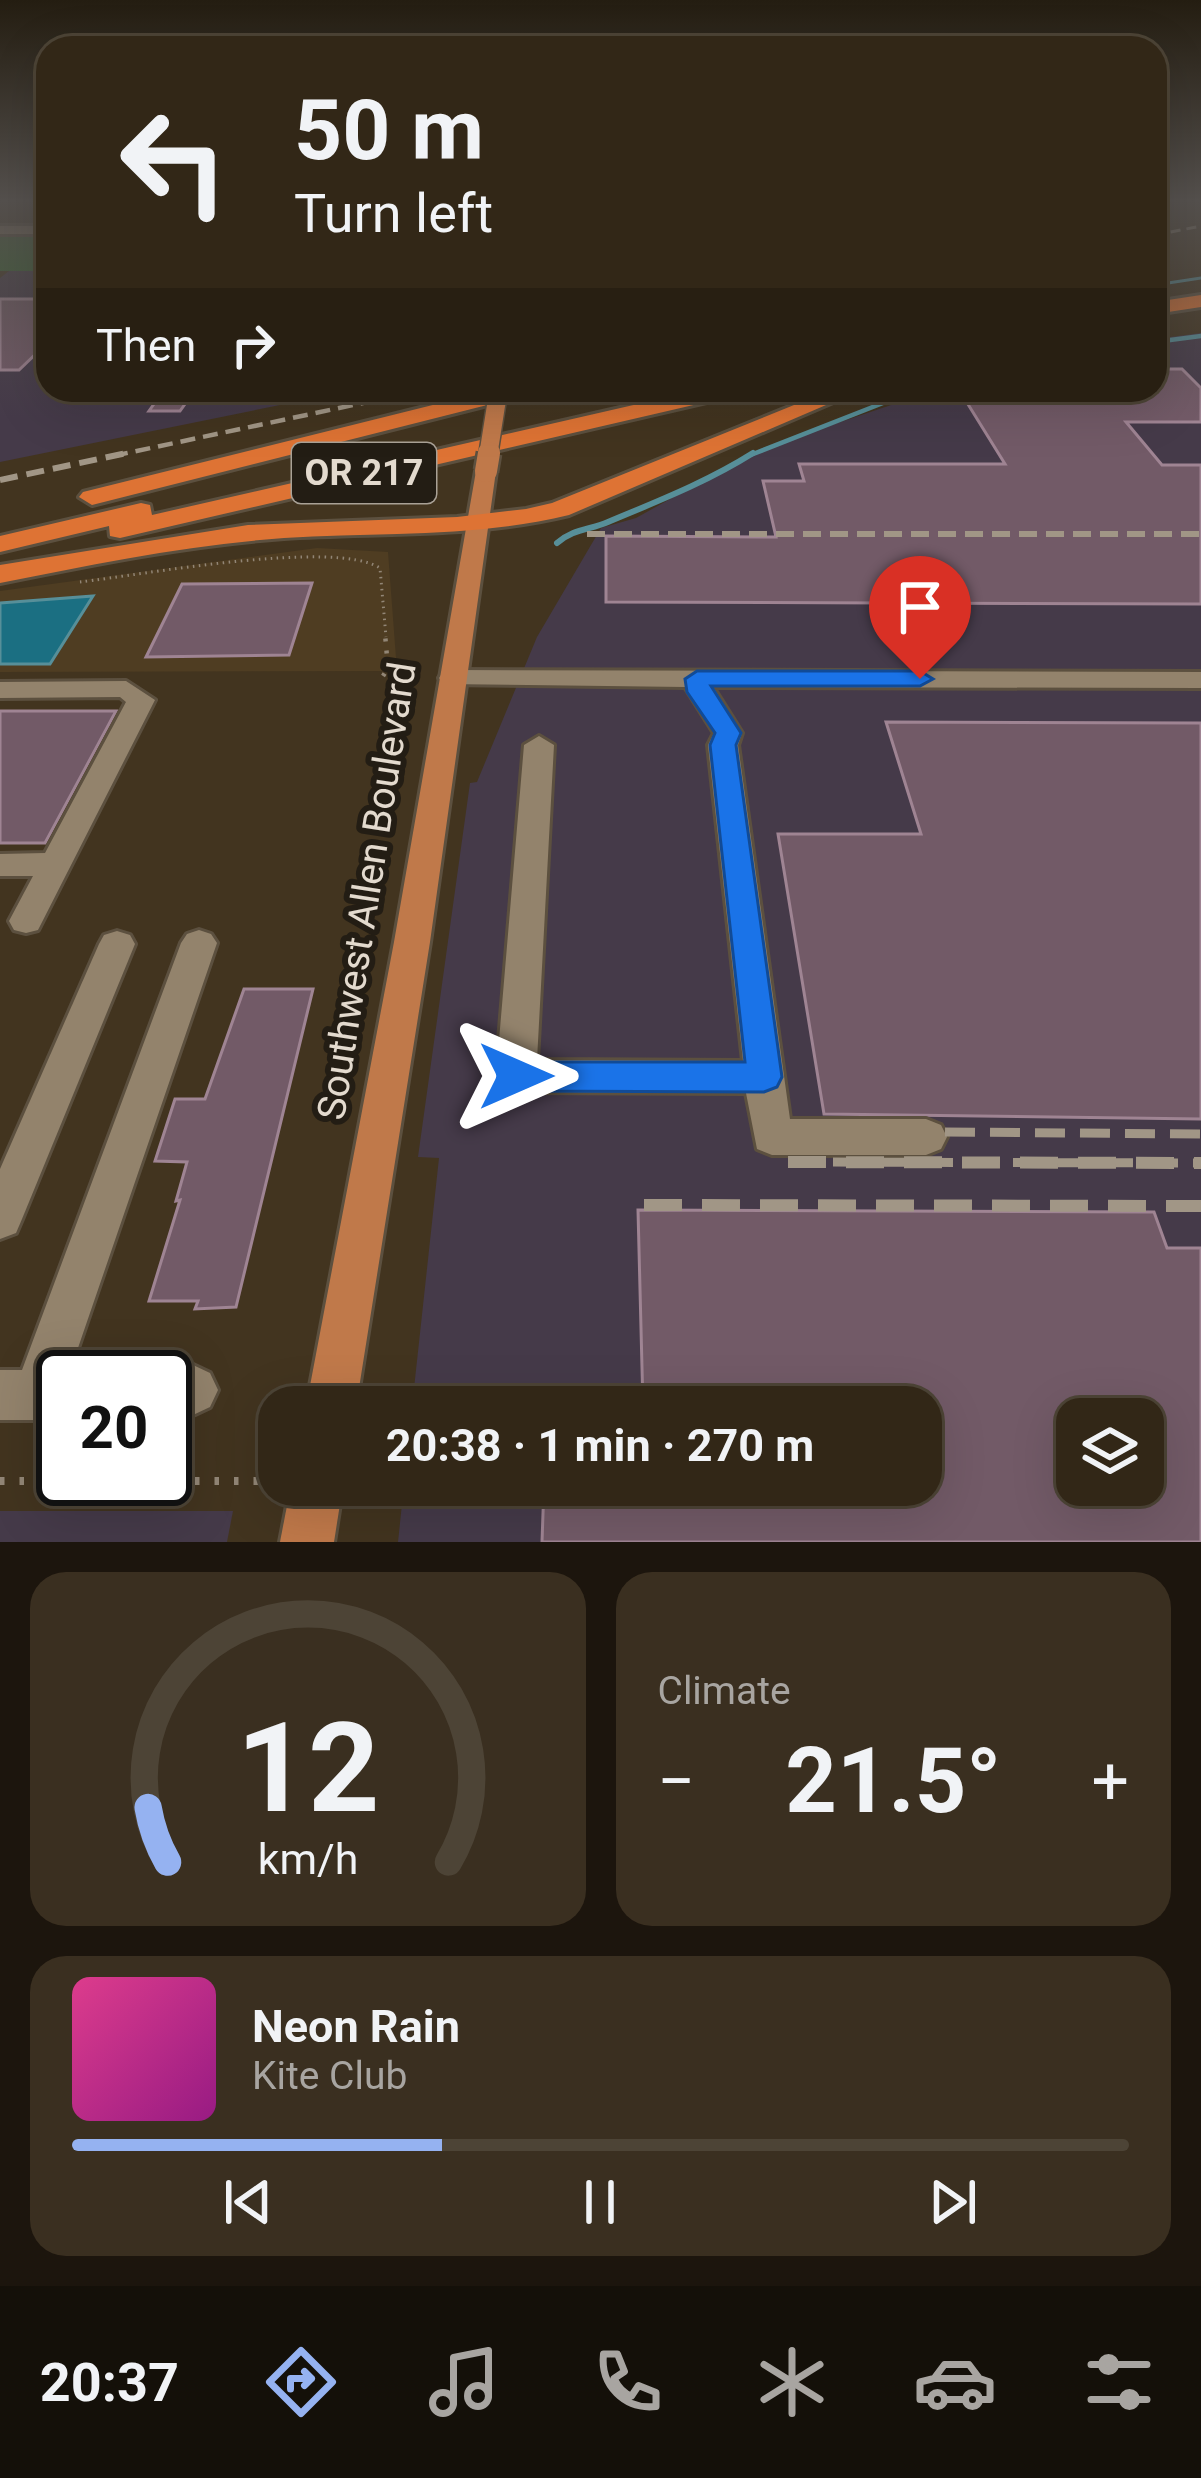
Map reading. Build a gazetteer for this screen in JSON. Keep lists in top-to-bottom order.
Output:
{
  "streets": {
    "highway": ["OR 217"],
    "main road": ["Southwest Allen Boulevard"]
  },
  "page": {
    "turn": ["50 m", "Turn left"],
    "then": "Then",
    "limit": "20",
    "trip": "20:38 · 1 min · 270 m",
    "tile": "Climate",
    "heat": ["−", "21.5°", "+"],
    "song": ["Neon Rain", "Kite Club"],
    "tabs": "20:37",
    "gauge": ["12", "km/h"]
  }
}
